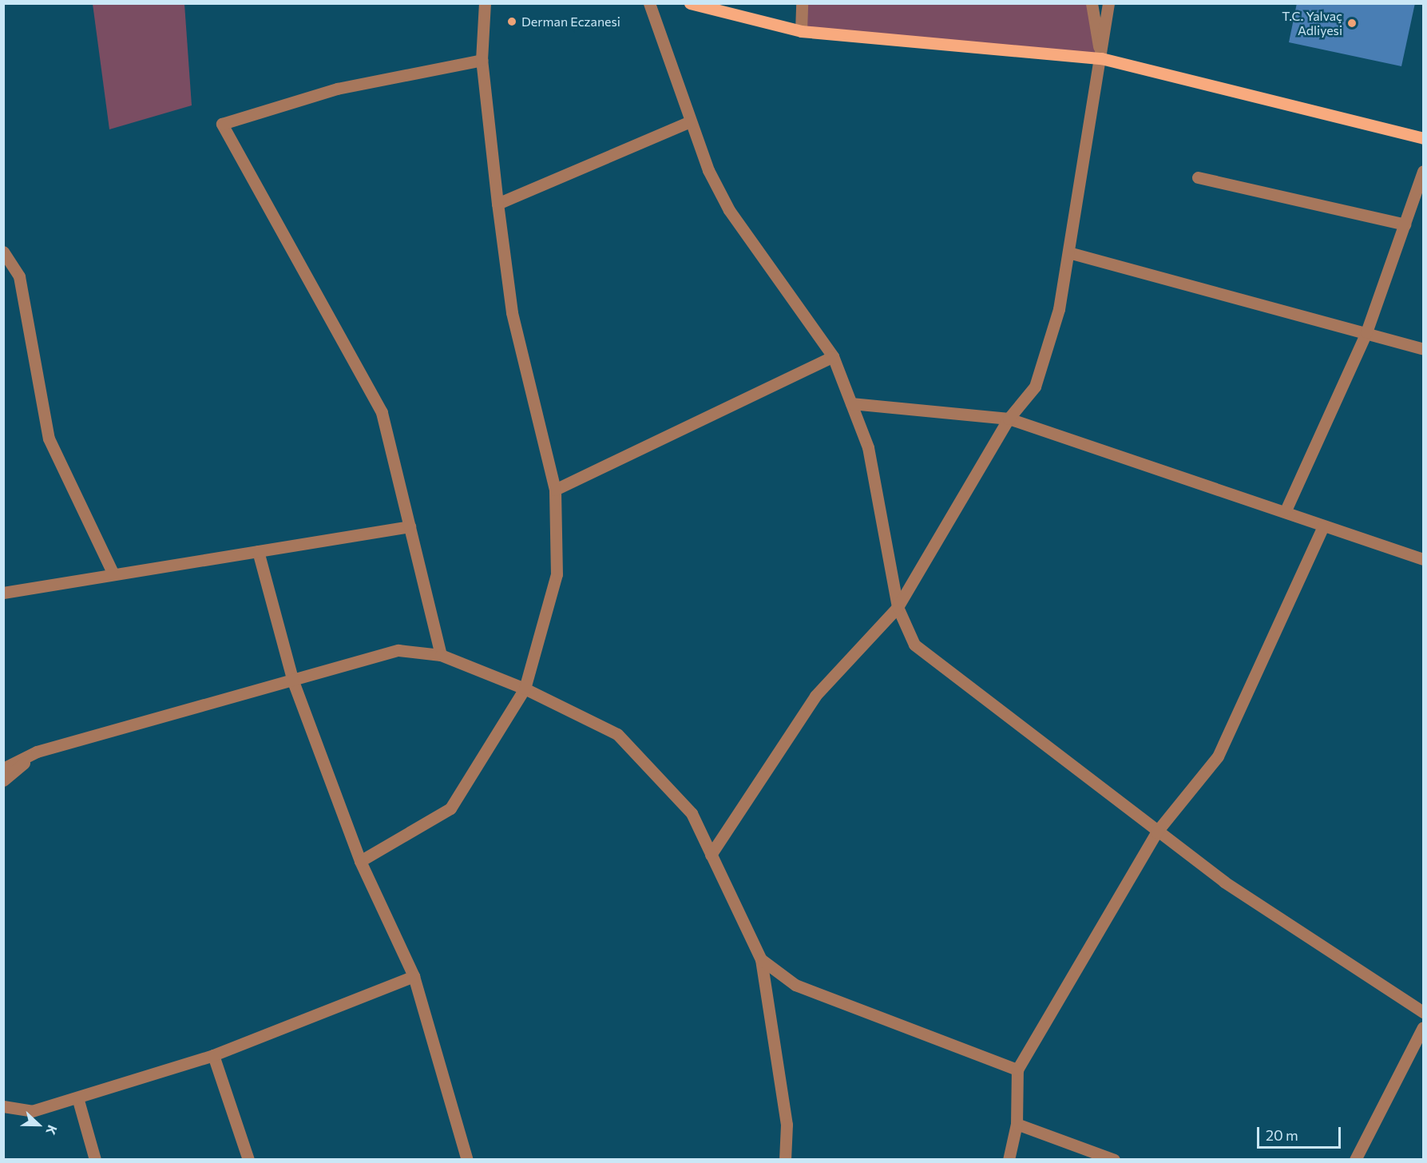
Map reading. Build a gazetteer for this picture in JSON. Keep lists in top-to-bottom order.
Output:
{
  "places": ["Derman Eczanesi", "T.C. Yalvaç Adliyesi"],
  "scale_bar": "20 m",
  "north": "right"
}
